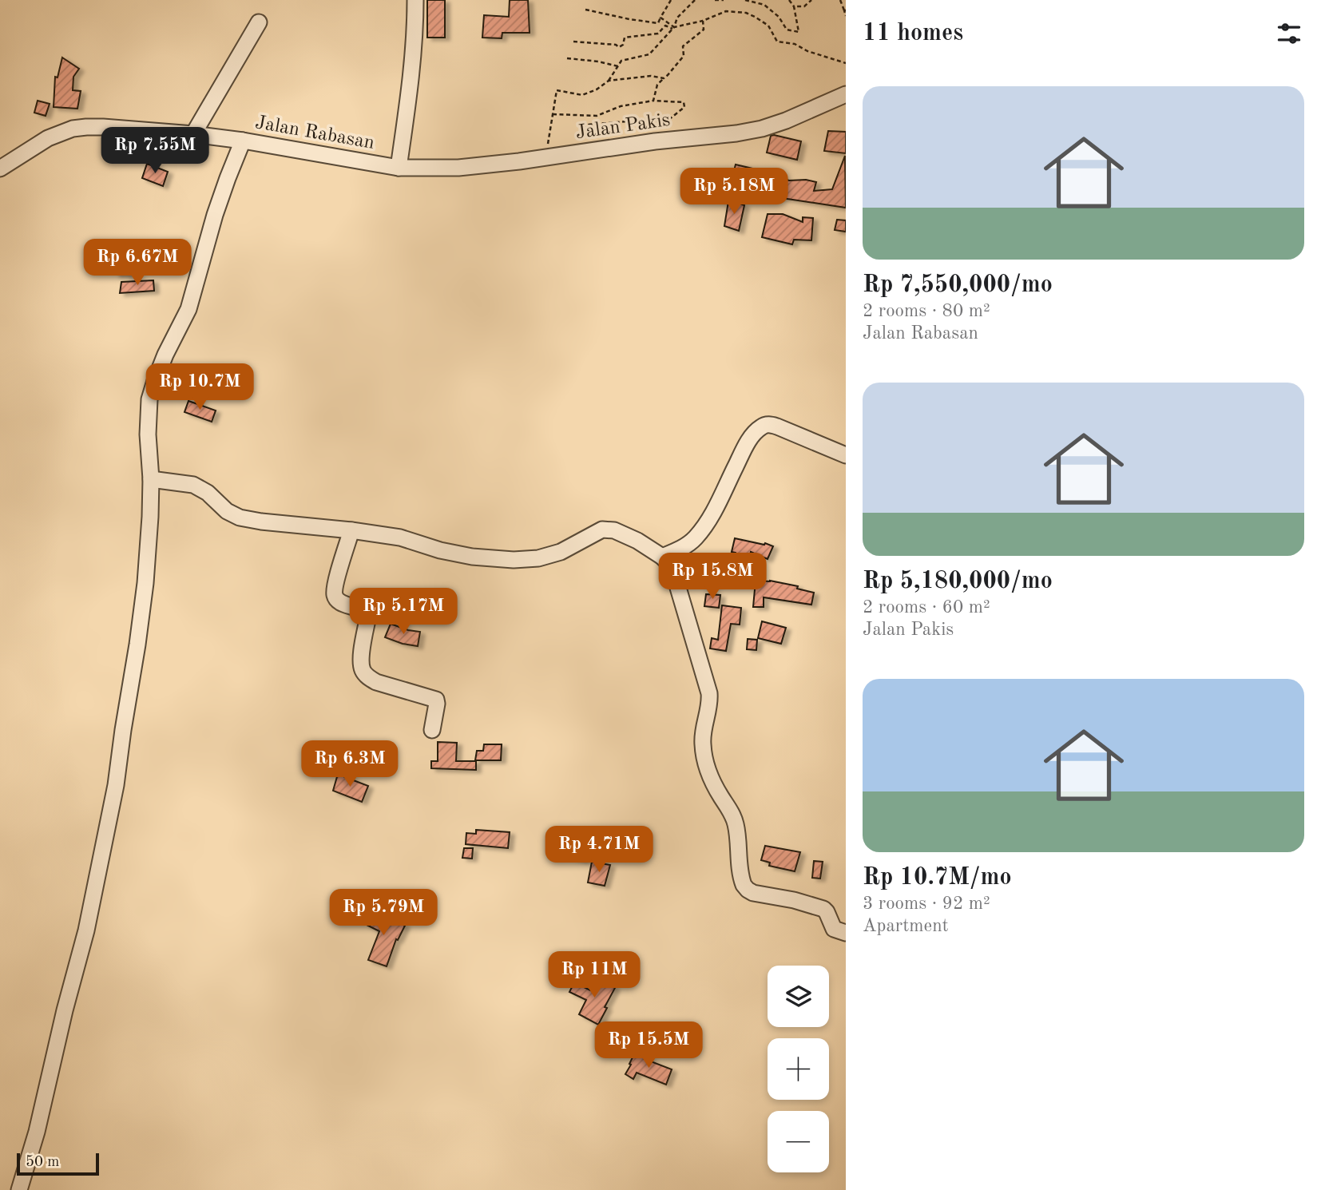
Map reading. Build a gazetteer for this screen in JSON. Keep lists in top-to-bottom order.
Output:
{
  "streets": {
    "street": ["Jalan Pakis", "Jalan Rabasan"]
  },
  "crossings": [
    ["Jalan Pakis", "Jalan Rabasan"]
  ],
  "scale_bar": "50 m",
  "page": {
    "heading": "11 homes",
    "list": [
      {
        "name": "Rp 7,550,000/mo",
        "note": "2 rooms · 80 m² · Jalan Rabasan"
      },
      {
        "name": "Rp 5,180,000/mo",
        "note": "2 rooms · 60 m² · Jalan Pakis"
      },
      {
        "name": "Rp 10.7M/mo",
        "note": "3 rooms · 92 m² · Apartment"
      }
    ],
    "price": [
      "Rp 7.55M",
      "Rp 5.18M",
      "Rp 6.67M",
      "Rp 10.7M",
      "Rp 15.8M",
      "Rp 5.17M",
      "Rp 6.3M",
      "Rp 4.71M",
      "Rp 5.79M",
      "Rp 11M",
      "Rp 15.5M"
    ],
    "map_buttons": ["+", "−"],
    "scale": "50 m"
  }
}
